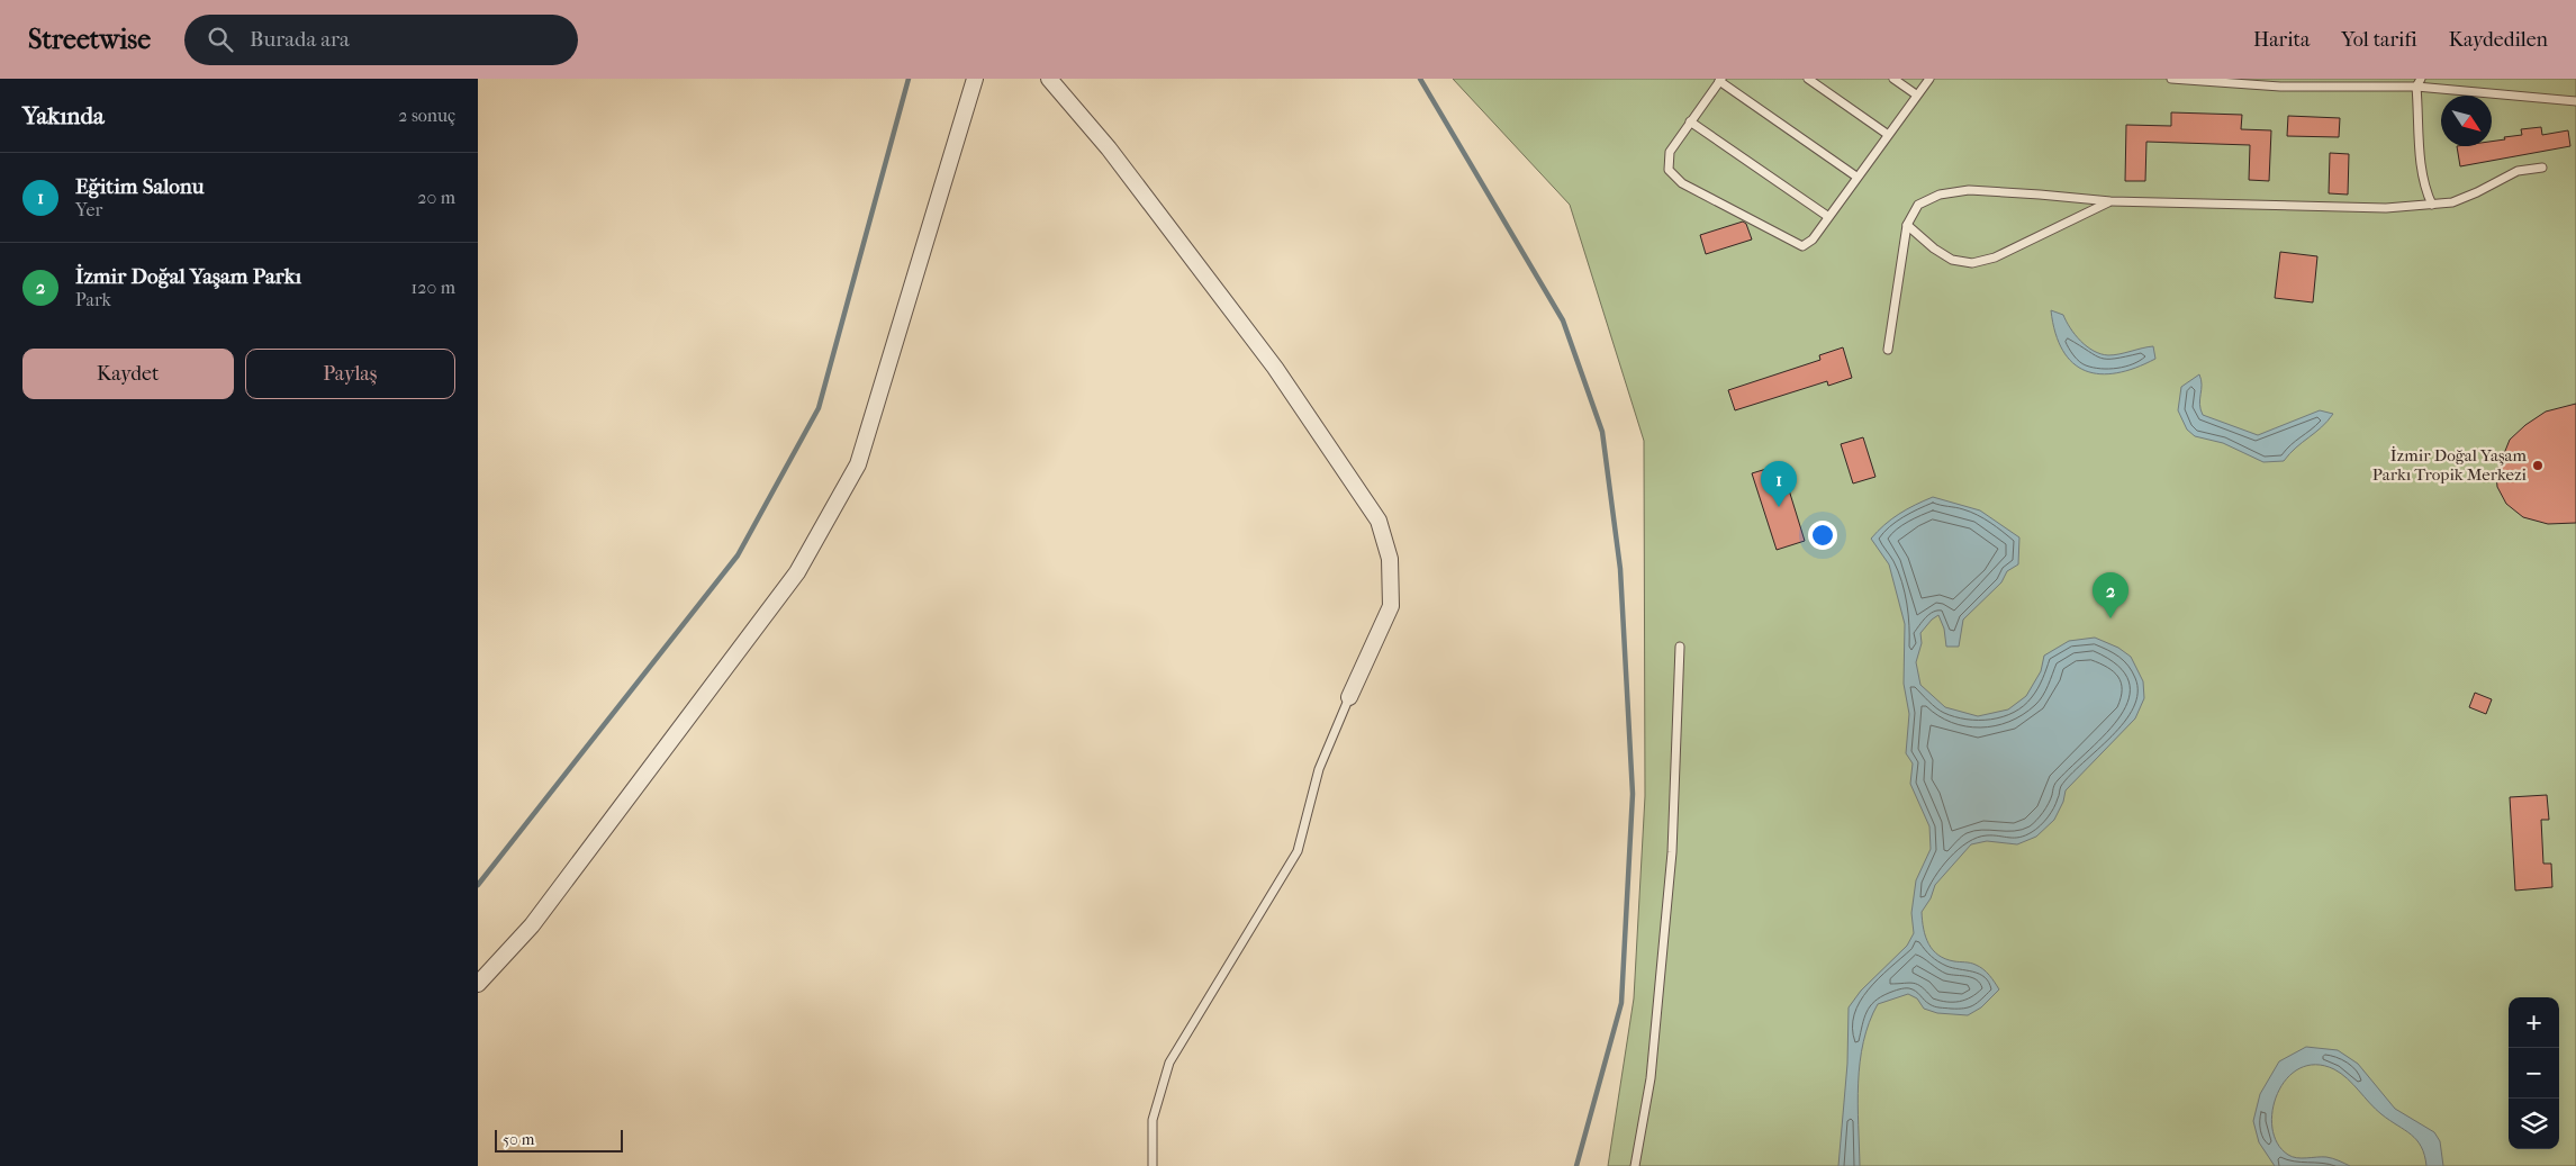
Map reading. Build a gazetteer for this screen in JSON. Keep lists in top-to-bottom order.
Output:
{
  "places": ["İzmir Doğal Yaşam Parkı Tropik Merkezi"],
  "scale_bar": "50 m",
  "north": "bottom right",
  "page": {
    "header": "Streetwise",
    "search": "Burada ara",
    "nav": ["Harita", "Yol tarifi", "Kaydedilen"],
    "heading": ["Yakında", "2 sonuç"],
    "list": [
      {
        "mark": "1",
        "name": "Eğitim Salonu",
        "note": "Yer",
        "value": "20 m"
      },
      {
        "mark": "2",
        "name": "İzmir Doğal Yaşam Parkı",
        "note": "Park",
        "value": "120 m"
      }
    ],
    "buttons": ["Kaydet", "Paylaş"],
    "pins": ["1", "2"],
    "map_buttons": ["+", "−"],
    "scale": "50 m"
  }
}
